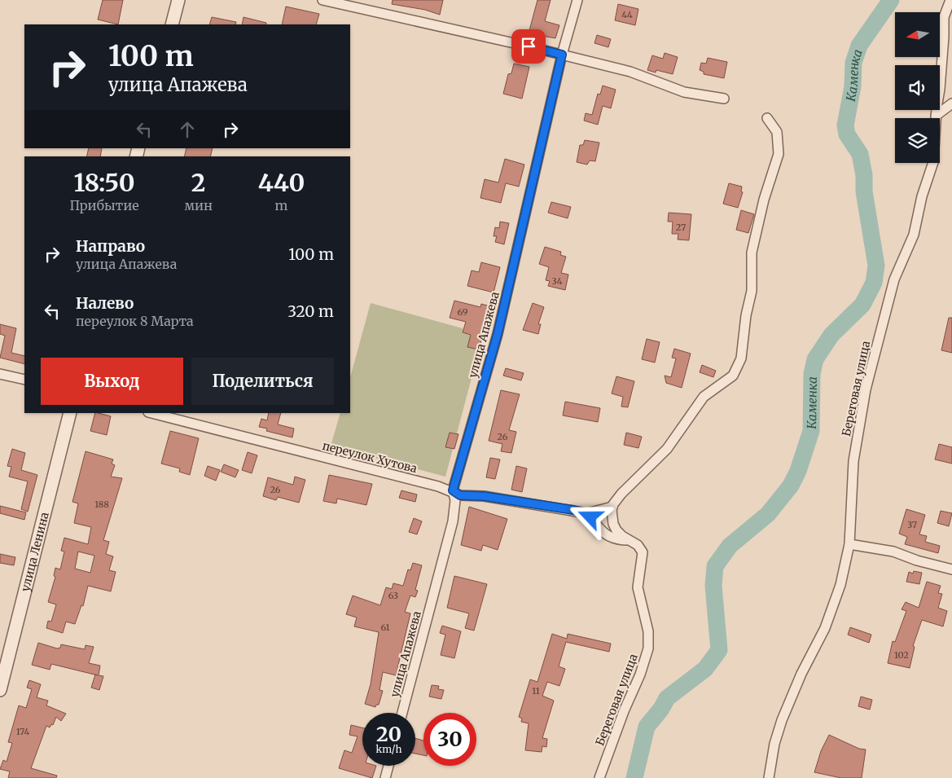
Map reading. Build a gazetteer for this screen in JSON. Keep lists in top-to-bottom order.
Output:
{
  "streets": {
    "street": [
      "улица Апажева",
      "Береговая улица",
      "переулок Хутова",
      "улица Ленина"
    ]
  },
  "crossings": [
    ["улица Апажева", "переулок Хутова"]
  ],
  "water": ["Каменка"],
  "house_numbers": [
    "44",
    "27",
    "34",
    "69",
    "26",
    "26",
    "188",
    "37",
    "63",
    "61",
    "102",
    "11",
    "174"
  ],
  "north": "left",
  "page": {
    "turn": ["100 m", "улица Апажева"],
    "eta": [
      "18:50",
      "Прибытие",
      "2",
      "мин",
      "440",
      "m"
    ],
    "list": [
      {
        "name": "Направо",
        "note": "улица Апажева",
        "value": "100 m"
      },
      {
        "name": "Налево",
        "note": "переулок 8 Марта",
        "value": "320 m"
      }
    ],
    "buttons": ["Выход", "Поделиться"],
    "speed": "20 km/h",
    "limit": "30"
  }
}
